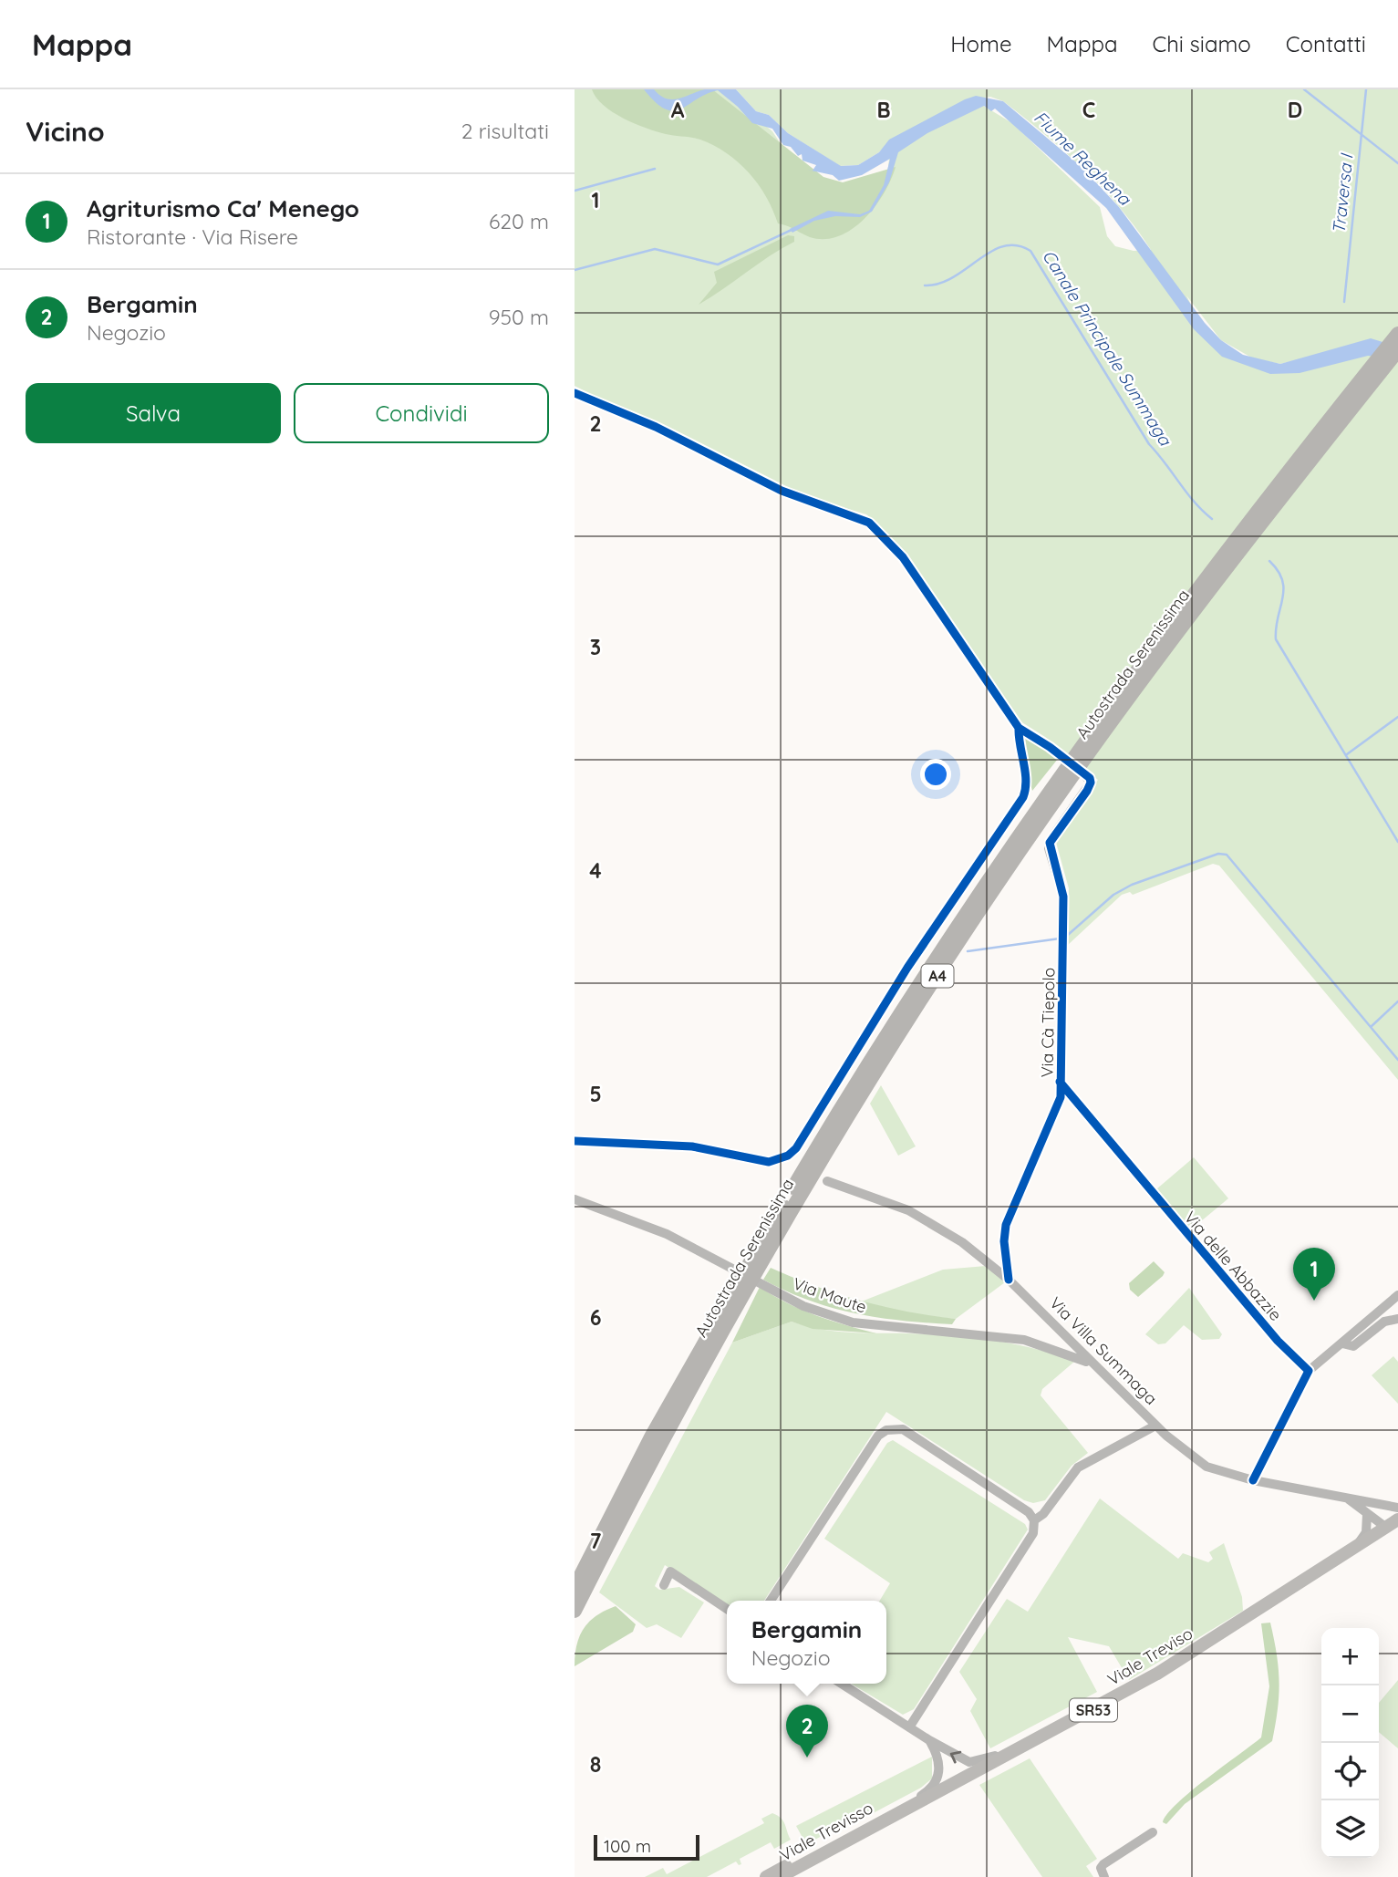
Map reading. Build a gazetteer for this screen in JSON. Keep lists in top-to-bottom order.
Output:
{
  "streets": {
    "highway": ["Autostrada Serenissima", "A4"],
    "main road": ["Viale Treviso", "SR53", "Viale Trevisso"],
    "street": [
      "Via Cà Tiepolo",
      "Via delle Abbazzie",
      "Via Maute",
      "Via Villa Summaga"
    ]
  },
  "crossings": [
    ["Via Cà Tiepolo", "Via delle Abbazzie"],
    ["Via Cà Tiepolo", "Via Villa Summaga"],
    ["Via Maute", "Via Villa Summaga"],
    ["Viale Treviso", "Viale Trevisso"]
  ],
  "water": ["Fiume Reghena", "Traversa I", "Canale Principale Summaga"],
  "scale_bar": "100 m",
  "page": {
    "header": "Mappa",
    "nav": [
      "Home",
      "Mappa",
      "Chi siamo",
      "Contatti"
    ],
    "heading": ["Vicino", "2 risultati"],
    "list": [
      {
        "mark": "1",
        "name": "Agriturismo Ca' Menego",
        "note": "Ristorante · Via Risere",
        "value": "620 m"
      },
      {
        "mark": "2",
        "name": "Bergamin",
        "note": "Negozio",
        "value": "950 m"
      }
    ],
    "buttons": ["Salva", "Condividi"],
    "pins": ["1", "2"],
    "popup": ["Bergamin", "Negozio"],
    "map_buttons": ["+", "−"],
    "scale": "100 m"
  },
  "grid": {
    "columns": [
      "A",
      "B",
      "C",
      "D"
    ],
    "rows": [
      "1",
      "2",
      "3",
      "4",
      "5",
      "6",
      "7",
      "8"
    ]
  }
}
